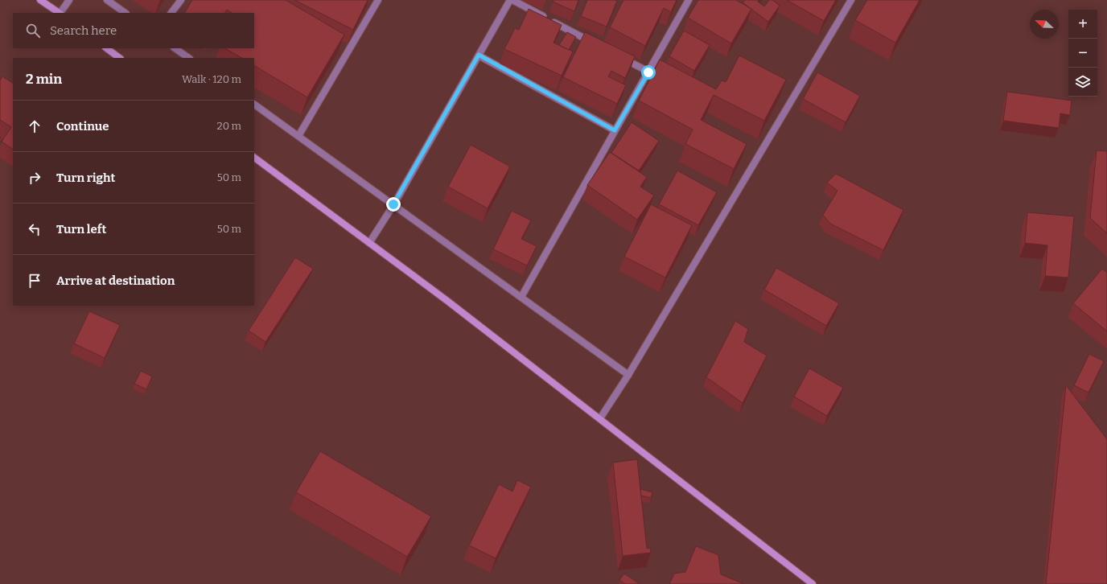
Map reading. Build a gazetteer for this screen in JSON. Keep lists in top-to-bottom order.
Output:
{
  "north": "top left",
  "page": {
    "map_buttons": ["+", "−"],
    "search": "Search here",
    "heading": ["2 min", "Walk · 120 m"],
    "list": [
      ["Continue", "20 m"],
      ["Turn right", "50 m"],
      ["Turn left", "50 m"],
      "Arrive at destination"
    ]
  }
}
